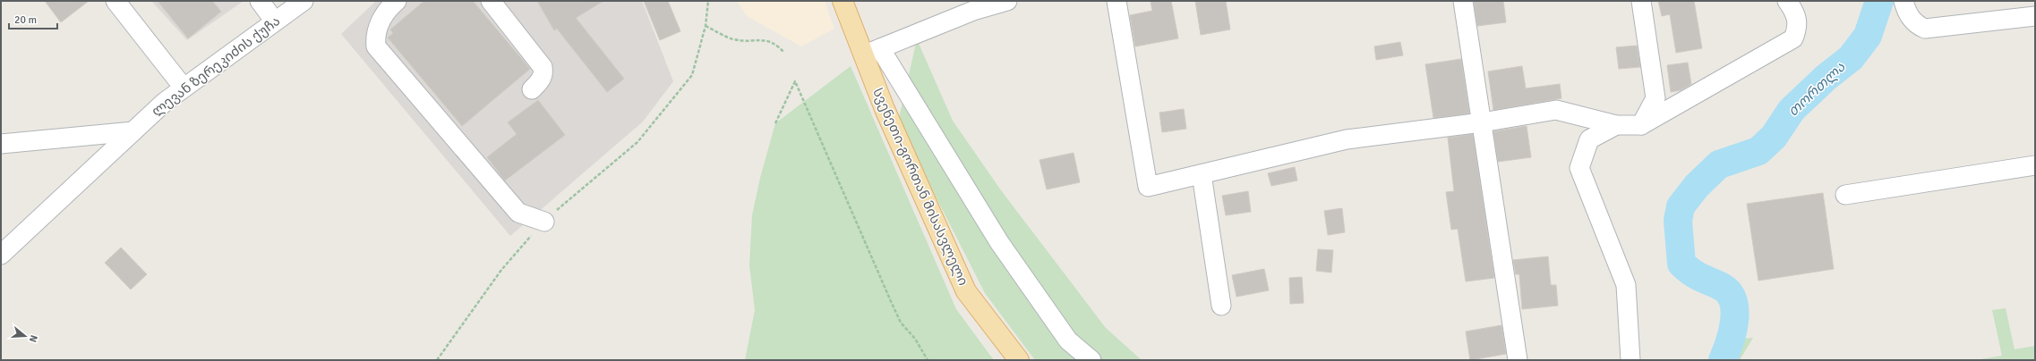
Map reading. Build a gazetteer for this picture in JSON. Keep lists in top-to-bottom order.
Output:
{
  "streets": {
    "main road": ["სვენეთი-გორთან მისასვლელი"],
    "street": ["ლევან ზერეკიძის ქუჩა"]
  },
  "water": ["თორთლა"],
  "scale_bar": "20 m",
  "north": "right"
}
